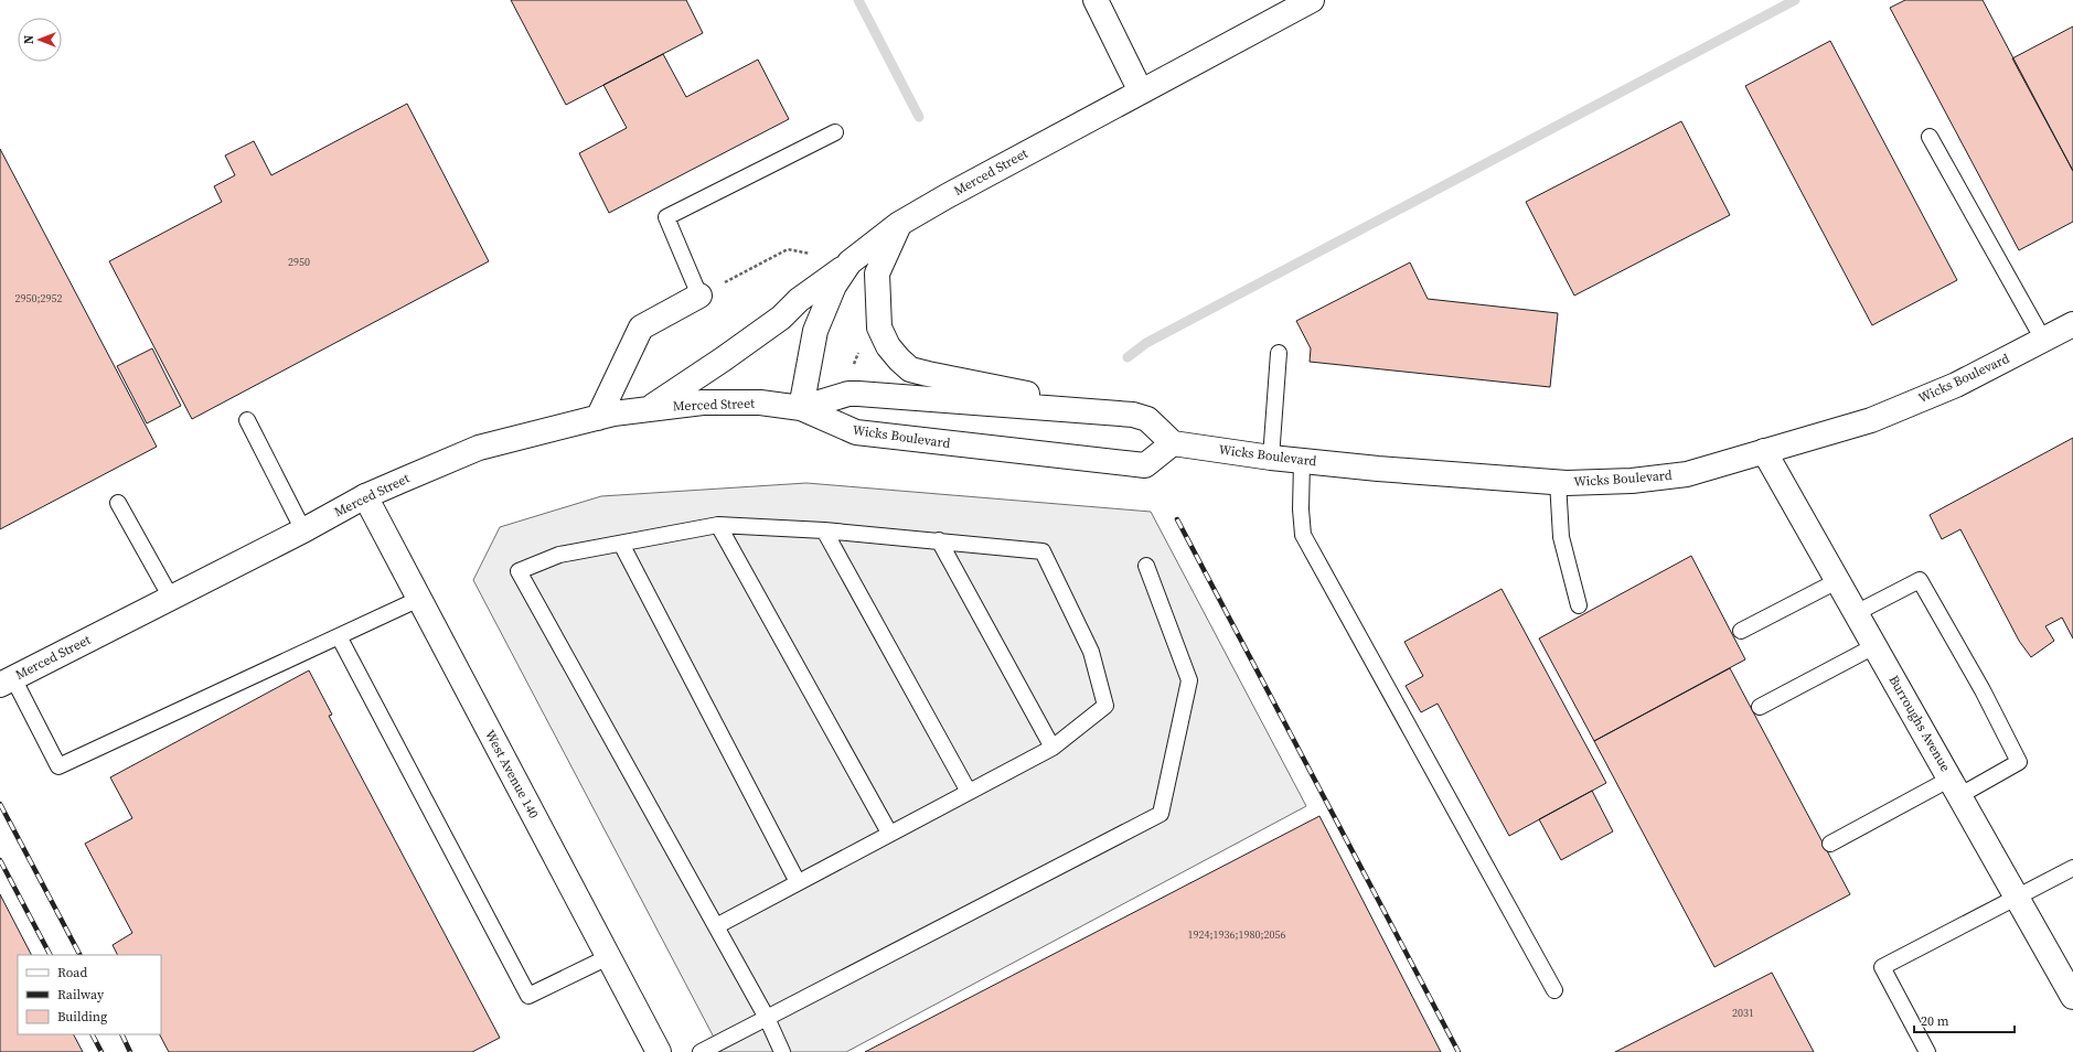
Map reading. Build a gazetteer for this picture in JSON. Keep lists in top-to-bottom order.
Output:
{
  "streets": {
    "street": [
      "Merced Street",
      "Wicks Boulevard",
      "Burroughs Avenue",
      "West Avenue 140"
    ]
  },
  "crossings": [
    ["Merced Street", "Wicks Boulevard"],
    ["Merced Street", "West Avenue 140"],
    ["Wicks Boulevard", "Burroughs Avenue"]
  ],
  "house_numbers": [
    "2950",
    "2950;2952",
    "1924;1936;1980;2056",
    "2031"
  ],
  "legend": ["Road", "Railway", "Building"],
  "scale_bar": "20 m",
  "north": "left"
}
